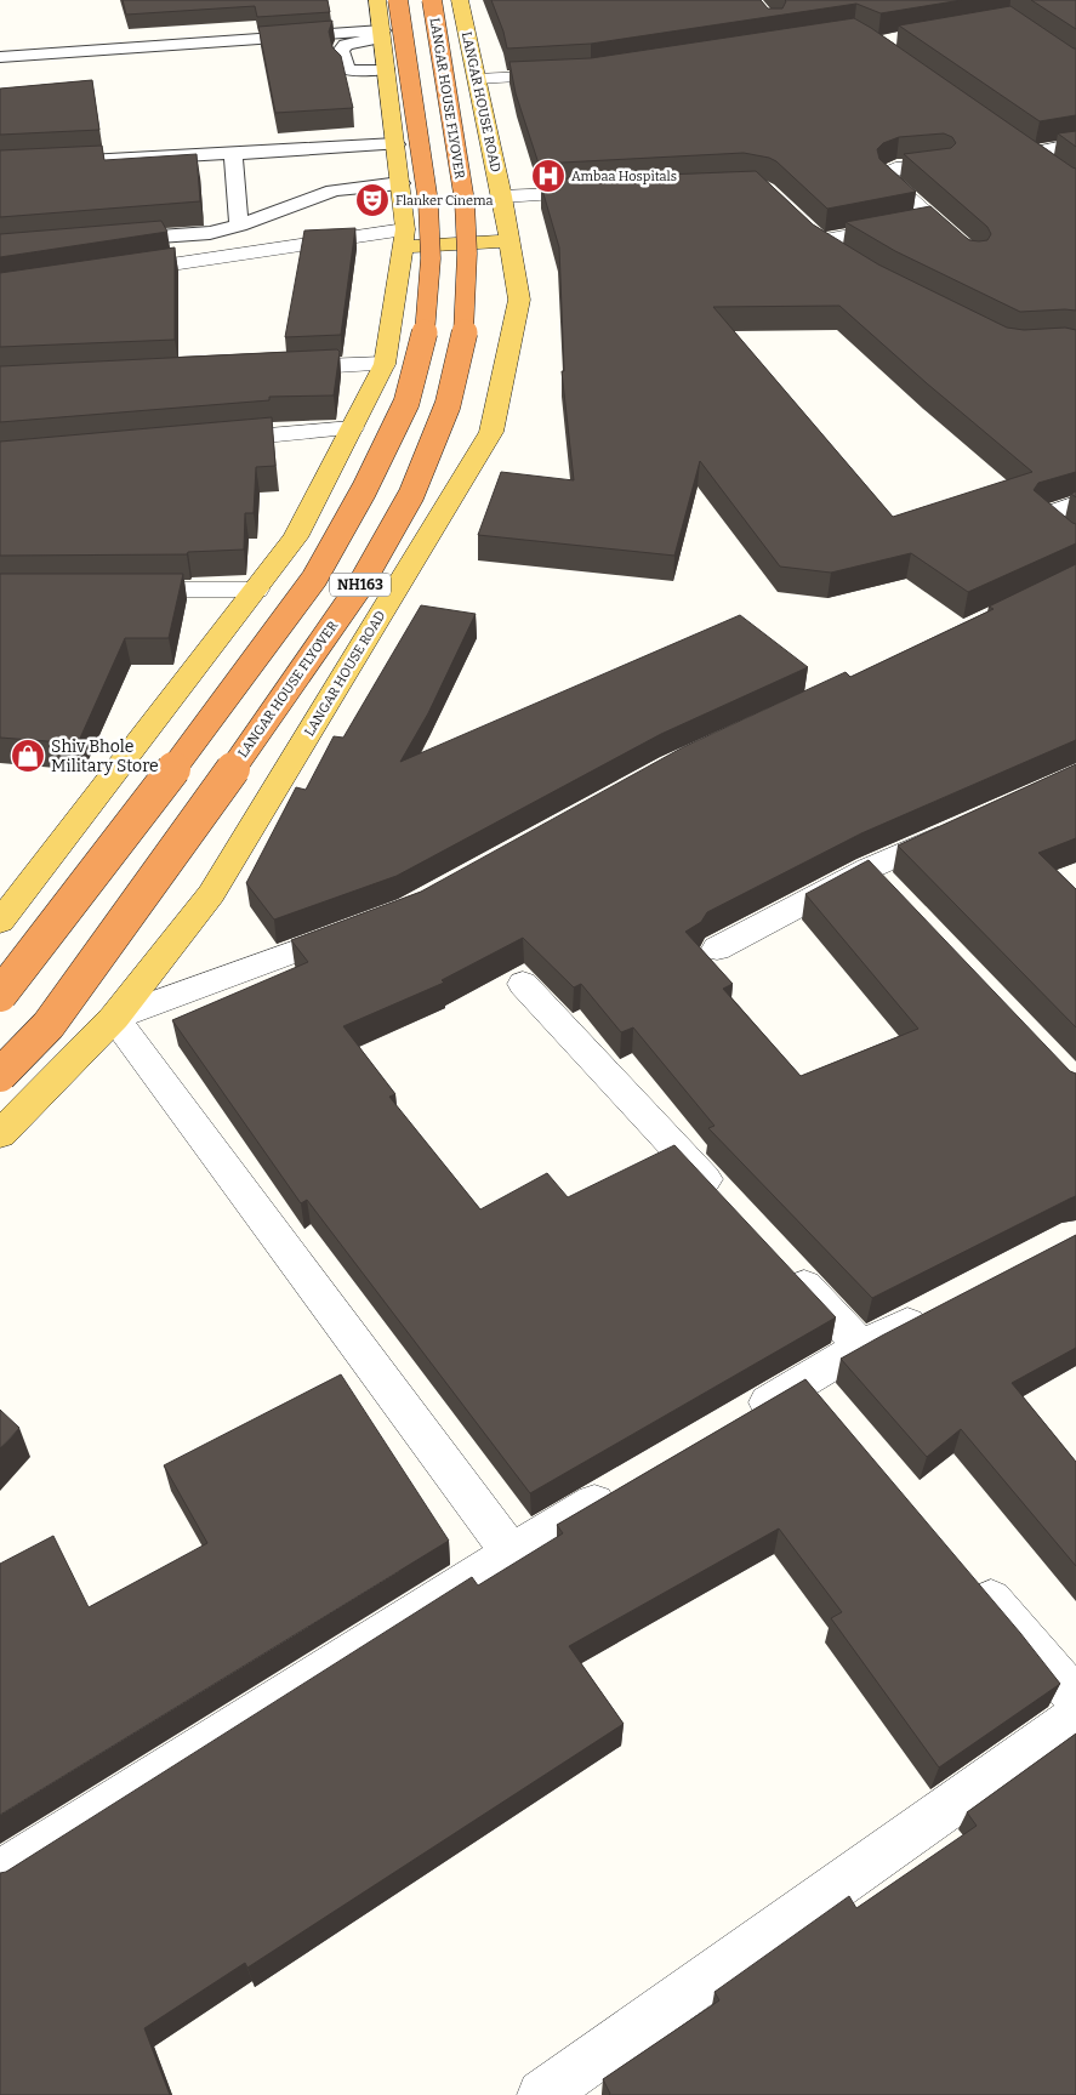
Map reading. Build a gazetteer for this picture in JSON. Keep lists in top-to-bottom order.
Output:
{
  "streets": {
    "highway": ["LANGAR HOUSE FLYOVER", "NH163"],
    "main road": ["LANGAR HOUSE ROAD"]
  },
  "places": {
    "hospital": ["Ambaa Hospitals"],
    "theatre": ["Flanker Cinema"],
    "shop": ["Shiv Bhole Military Store"]
  }
}
